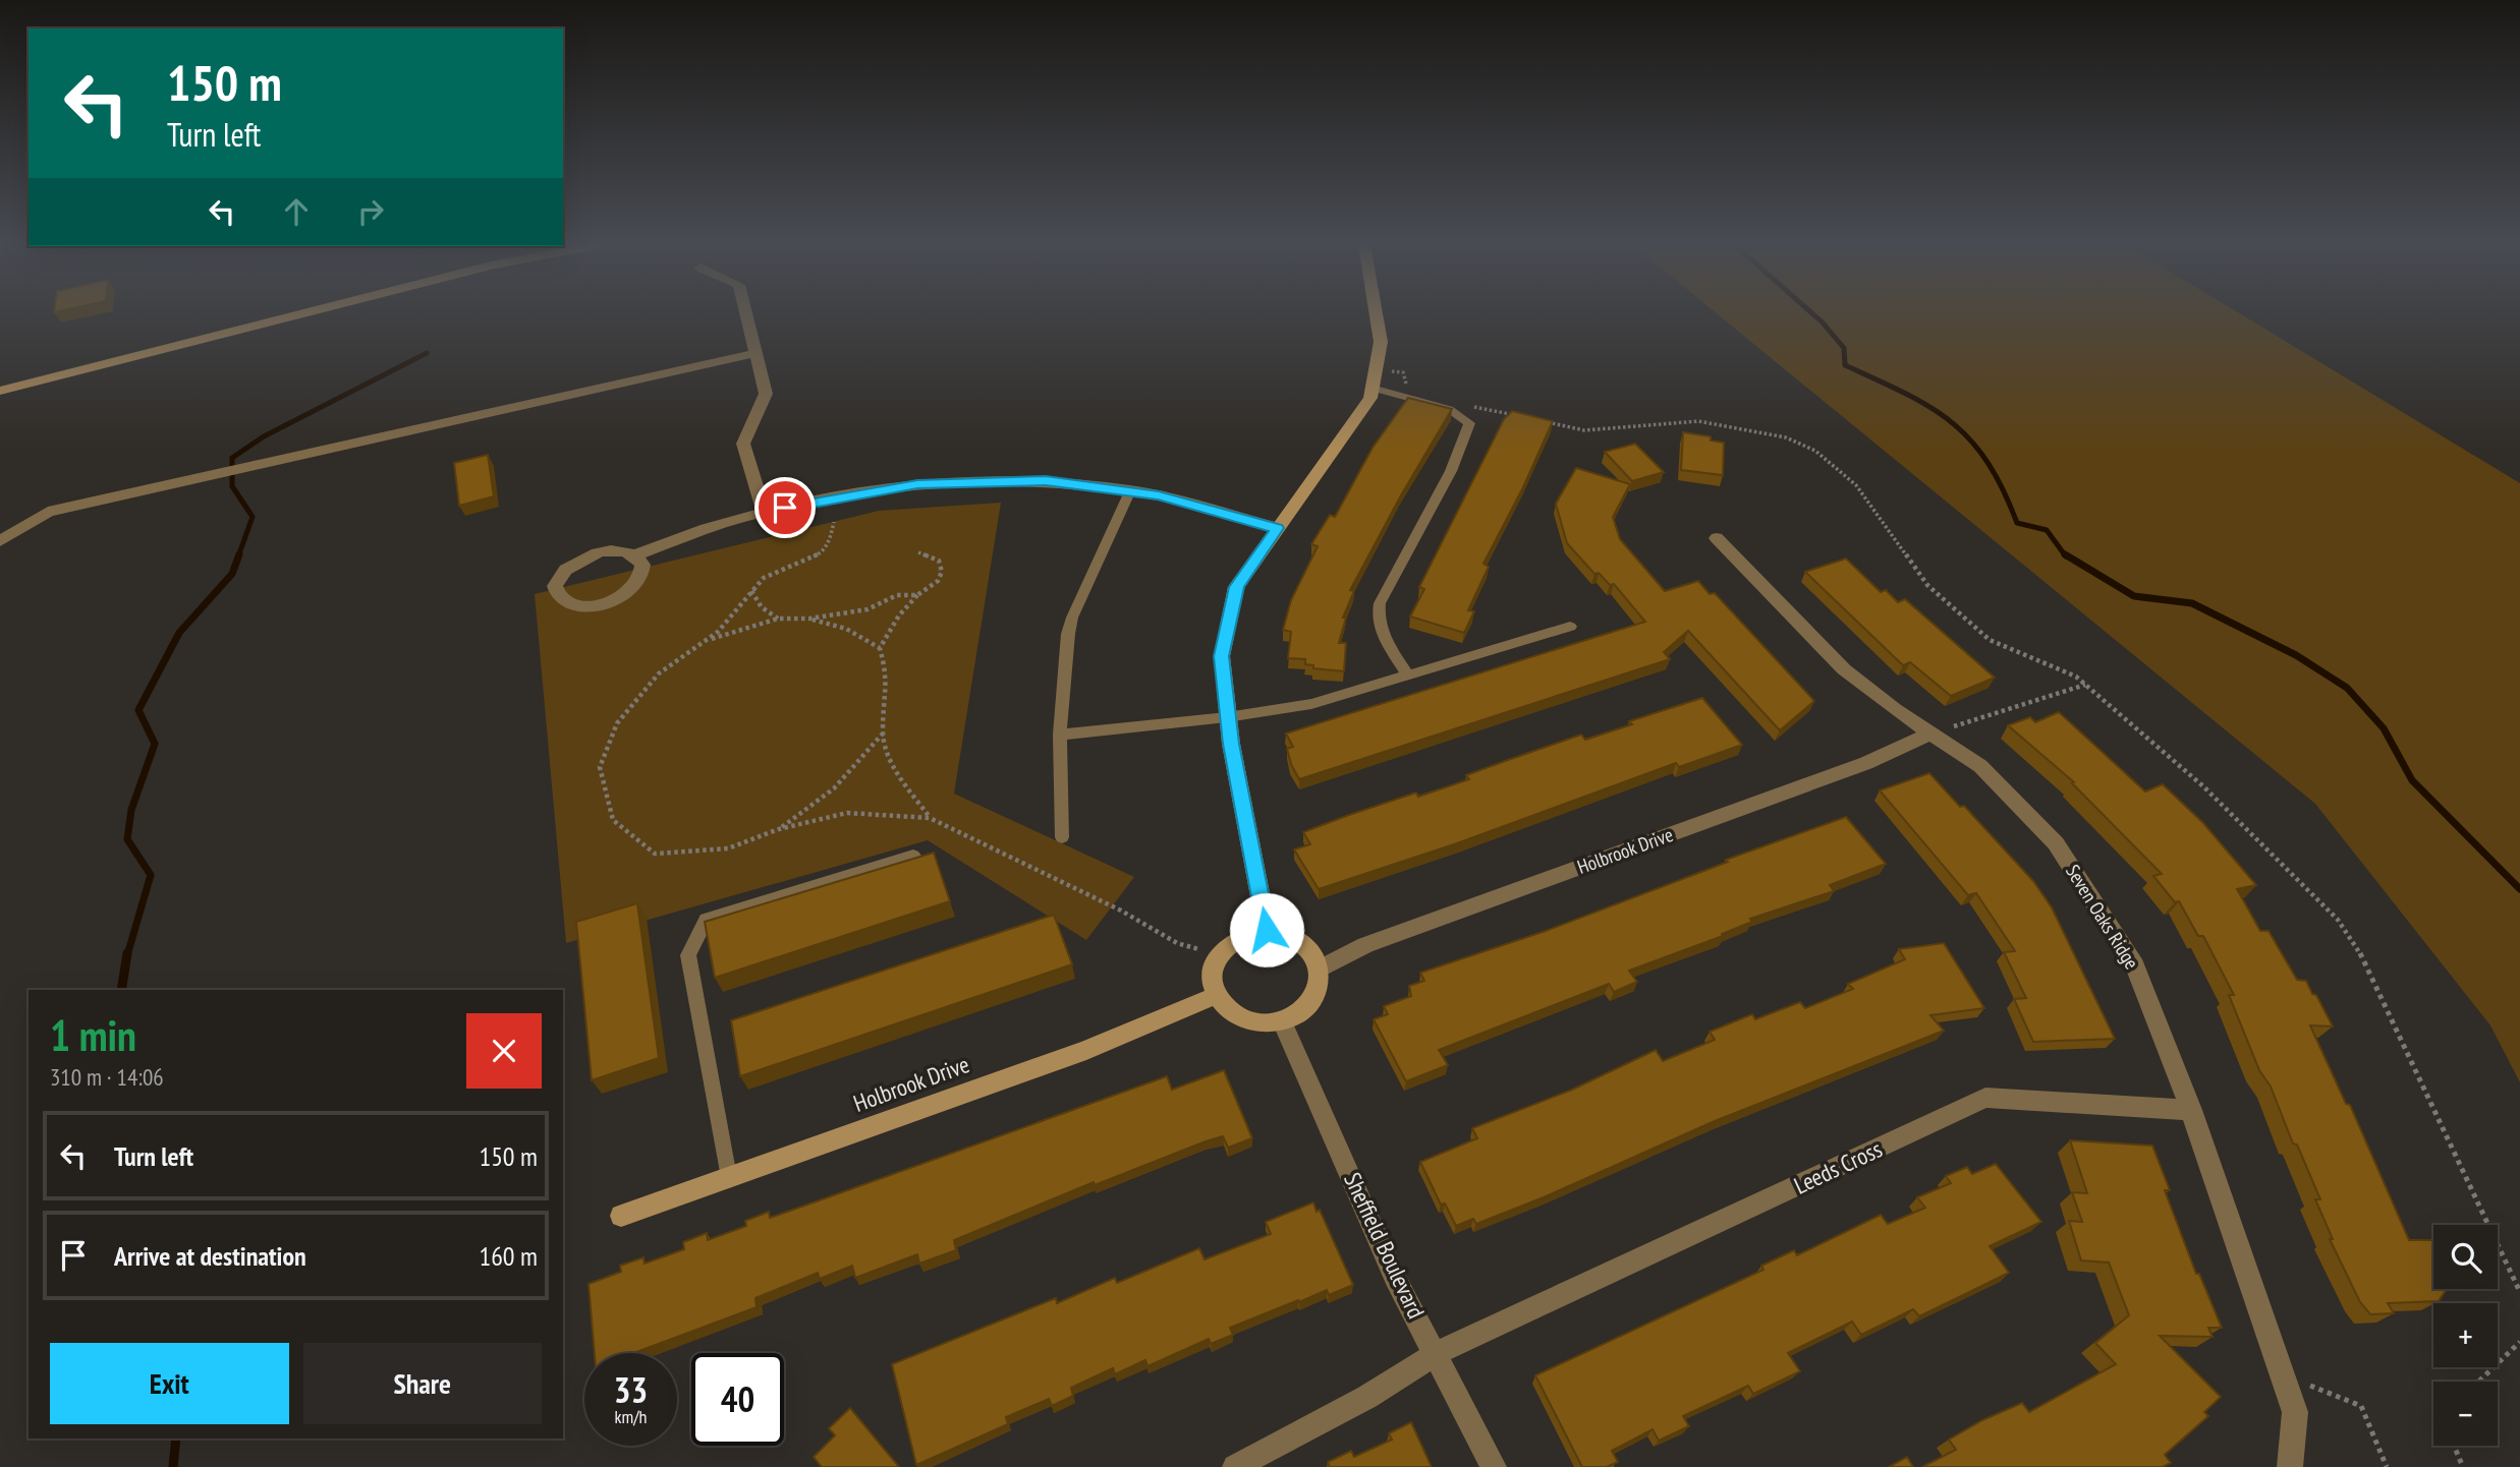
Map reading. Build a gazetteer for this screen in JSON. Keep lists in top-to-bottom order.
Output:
{
  "streets": {
    "street": [
      "Holbrook Drive",
      "Seven Oaks Ridge",
      "Leeds Cross",
      "Sheffield Boulevard"
    ]
  },
  "crossings": [
    ["Holbrook Drive", "Seven Oaks Ridge"],
    ["Holbrook Drive", "Sheffield Boulevard"],
    ["Seven Oaks Ridge", "Leeds Cross"],
    ["Leeds Cross", "Sheffield Boulevard"]
  ],
  "page": {
    "turn": ["150 m", "Turn left"],
    "heading": ["1 min", "310 m · 14:06"],
    "list": [
      {
        "name": "Turn left",
        "value": "150 m"
      },
      {
        "name": "Arrive at destination",
        "value": "160 m"
      }
    ],
    "map_buttons": ["+", "−"],
    "buttons": ["Exit", "Share"],
    "speed": "33 km/h",
    "limit": "40"
  }
}
